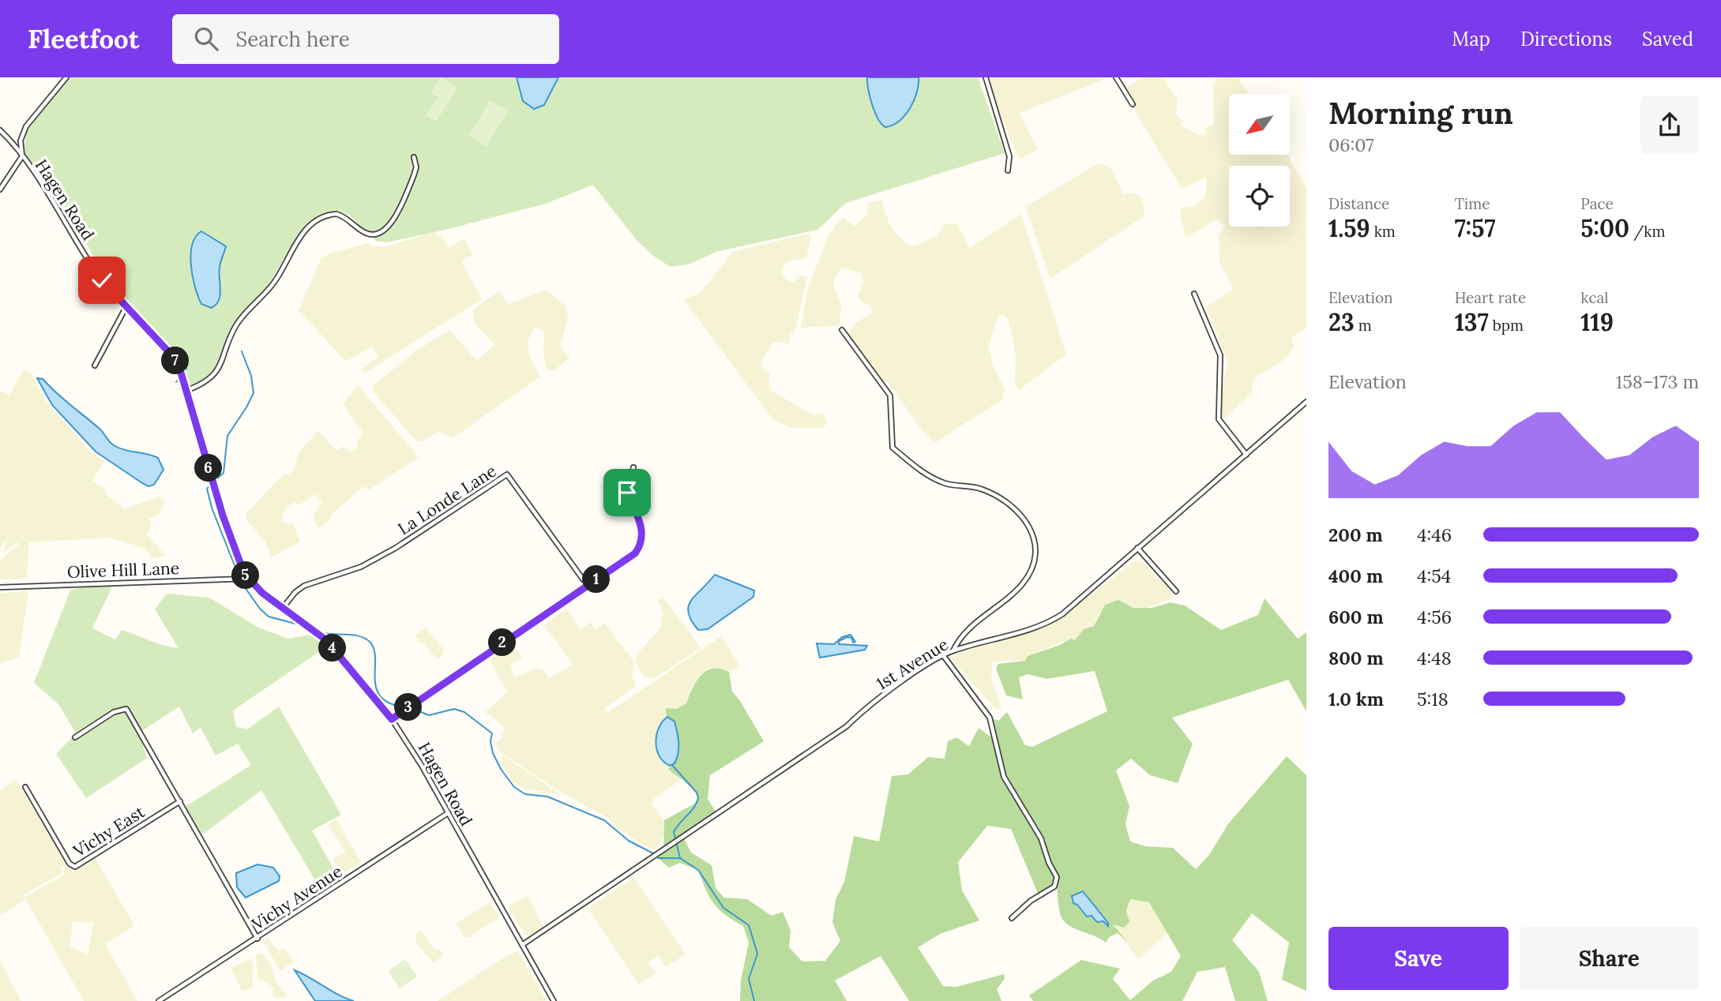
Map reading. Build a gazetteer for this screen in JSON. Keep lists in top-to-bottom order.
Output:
{
  "streets": {
    "street": [
      "Hagen Road",
      "La Londe Lane",
      "Olive Hill Lane",
      "1st Avenue",
      "Vichy East",
      "Vichy Avenue"
    ]
  },
  "crossings": [
    ["Hagen Road", "La Londe Lane"],
    ["Hagen Road", "Olive Hill Lane"],
    ["Hagen Road", "1st Avenue"],
    ["Hagen Road", "Vichy Avenue"]
  ],
  "north": "bottom left",
  "page": {
    "header": "Fleetfoot",
    "search": "Search here",
    "nav": ["Map", "Directions", "Saved"],
    "heading": ["Morning run", "06:07"],
    "stats": [
      ["Distance", "1.59 km"],
      ["Time", "7:57"],
      ["Pace", "5:00 /km"],
      ["Elevation", "23 m"],
      ["Heart rate", "137 bpm"],
      ["kcal", "119"]
    ],
    "pins": [
      "7",
      "6",
      "5",
      "1",
      "2",
      "4",
      "3"
    ],
    "chart": ["Elevation", "158–173 m"],
    "list": [
      {
        "name": "200 m",
        "note": "4:46"
      },
      {
        "name": "400 m",
        "note": "4:54"
      },
      {
        "name": "600 m",
        "note": "4:56"
      },
      {
        "name": "800 m",
        "note": "4:48"
      },
      {
        "name": "1.0 km",
        "note": "5:18"
      }
    ],
    "buttons": ["Save", "Share"]
  }
}
